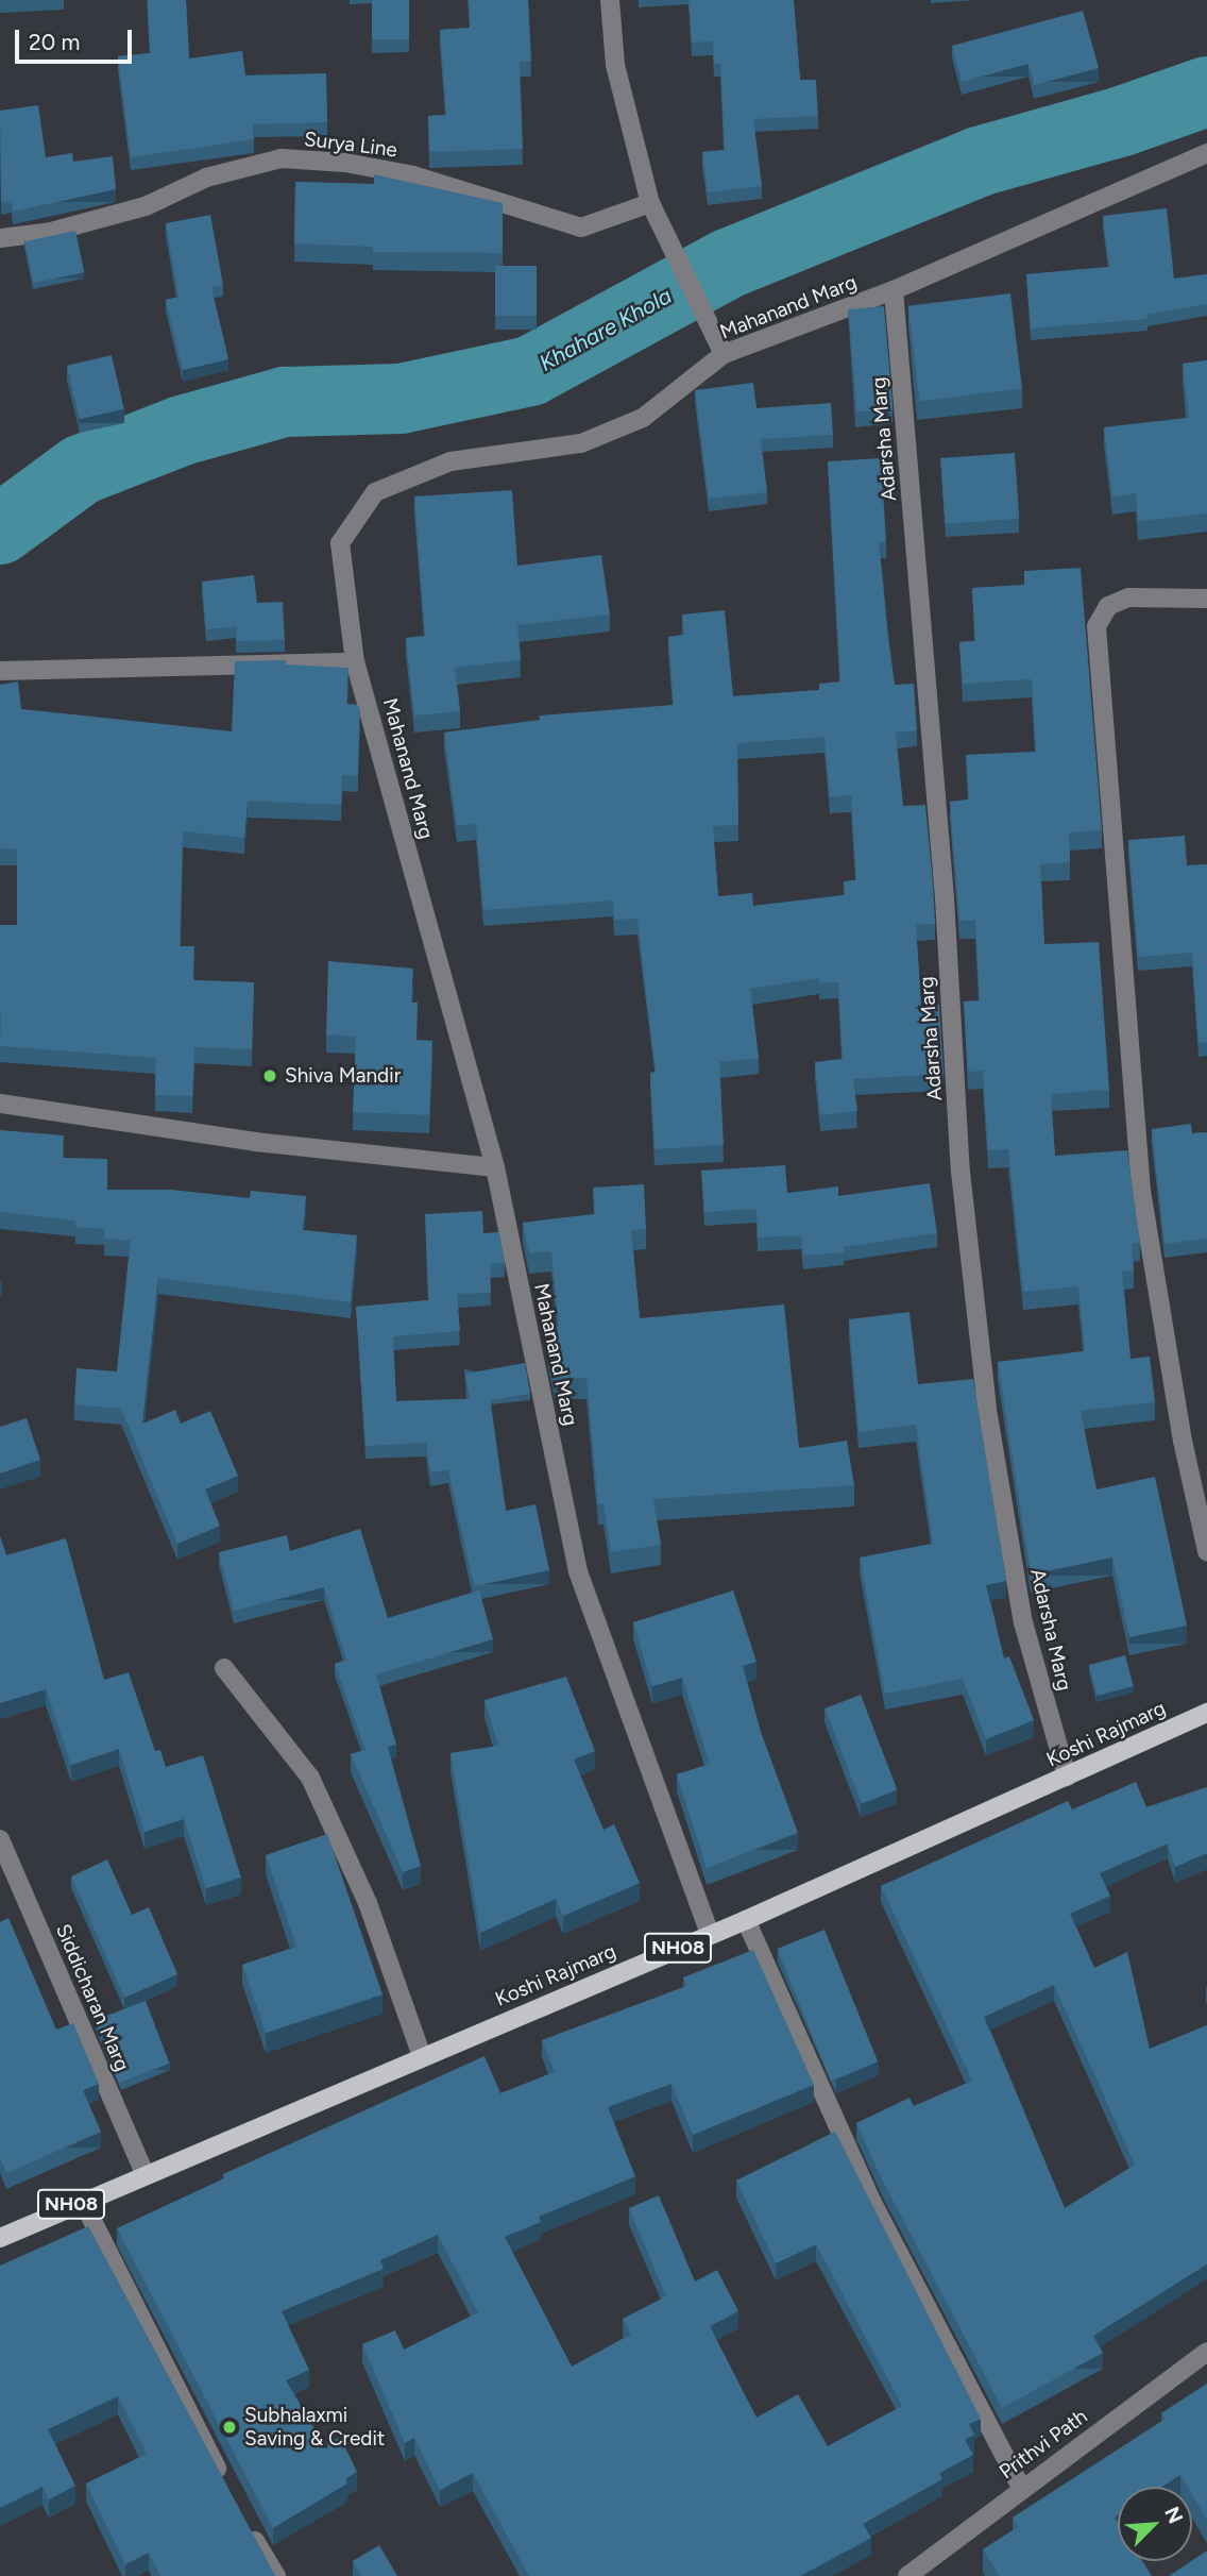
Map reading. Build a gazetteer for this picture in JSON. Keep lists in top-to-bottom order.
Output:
{
  "streets": {
    "main road": ["Koshi Rajmarg", "NH08"],
    "street": [
      "Surya Line",
      "Mahanand Marg",
      "Adarsha Marg",
      "Siddicharan Marg",
      "Prithvi Path"
    ]
  },
  "crossings": [
    ["Mahanand Marg", "Adarsha Marg"],
    ["Mahanand Marg", "Koshi Rajmarg"],
    ["Adarsha Marg", "Koshi Rajmarg"],
    ["Koshi Rajmarg", "Siddicharan Marg"]
  ],
  "water": ["Khahare Khola"],
  "places": ["Shiva Mandir", "Subhalaxmi Saving & Credit"],
  "scale_bar": "20 m",
  "north": "top right"
}
